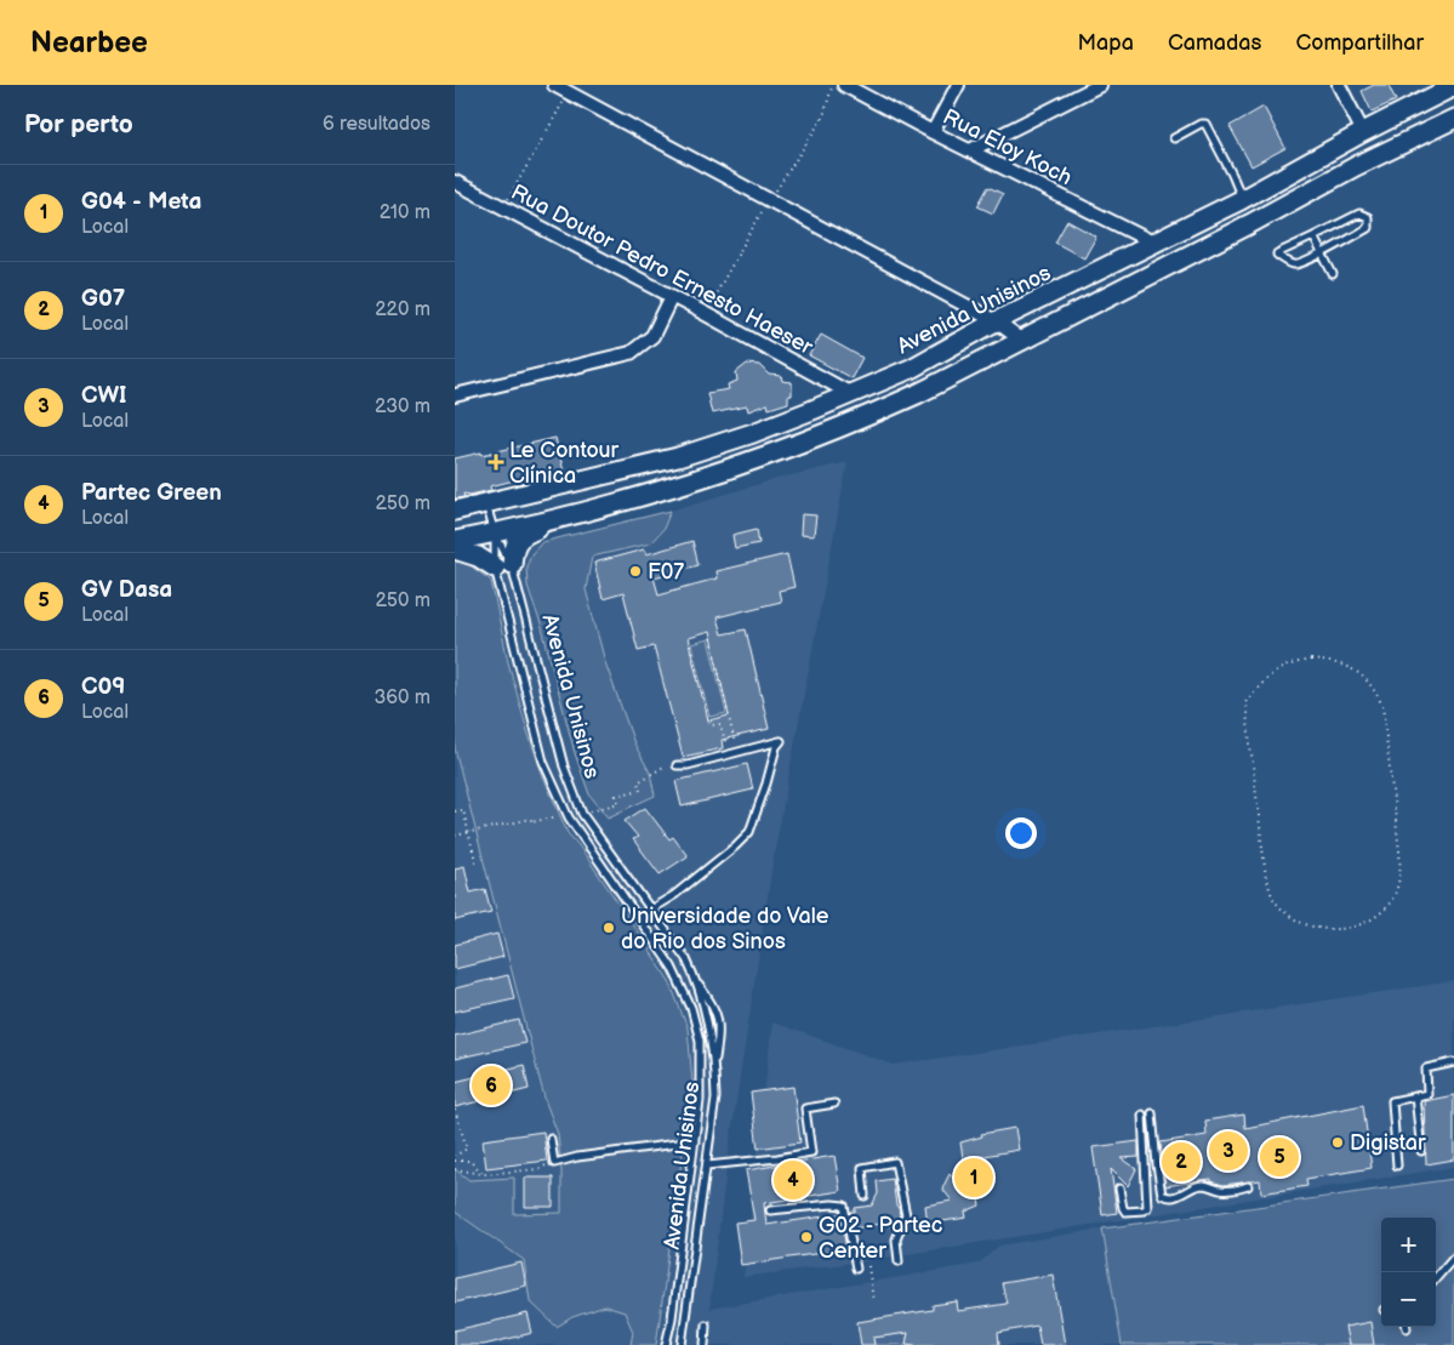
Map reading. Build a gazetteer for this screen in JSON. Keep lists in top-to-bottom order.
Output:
{
  "streets": {
    "main road": ["Avenida Unisinos"],
    "street": ["Rua Eloy Koch", "Rua Doutor Pedro Ernesto Haeser"]
  },
  "crossings": [
    ["Rua Eloy Koch", "Avenida Unisinos"],
    ["Rua Doutor Pedro Ernesto Haeser", "Avenida Unisinos"]
  ],
  "places": {
    "health": ["Le Contour Clínica"],
    "other": [
      "F07",
      "Universidade do Vale do Rio dos Sinos",
      "Digistar",
      "G02 - Partec Center"
    ]
  },
  "page": {
    "header": "Nearbee",
    "nav": ["Mapa", "Camadas", "Compartilhar"],
    "heading": ["Por perto", "6 resultados"],
    "list": [
      {
        "mark": "1",
        "name": "G04 - Meta",
        "note": "Local",
        "value": "210 m"
      },
      {
        "mark": "2",
        "name": "G07",
        "note": "Local",
        "value": "220 m"
      },
      {
        "mark": "3",
        "name": "CWI",
        "note": "Local",
        "value": "230 m"
      },
      {
        "mark": "4",
        "name": "Partec Green",
        "note": "Local",
        "value": "250 m"
      },
      {
        "mark": "5",
        "name": "GV Dasa",
        "note": "Local",
        "value": "250 m"
      },
      {
        "mark": "6",
        "name": "C09",
        "note": "Local",
        "value": "360 m"
      }
    ],
    "pins": [
      "6",
      "3",
      "5",
      "2",
      "1",
      "4"
    ],
    "map_buttons": ["+", "−"]
  }
}
